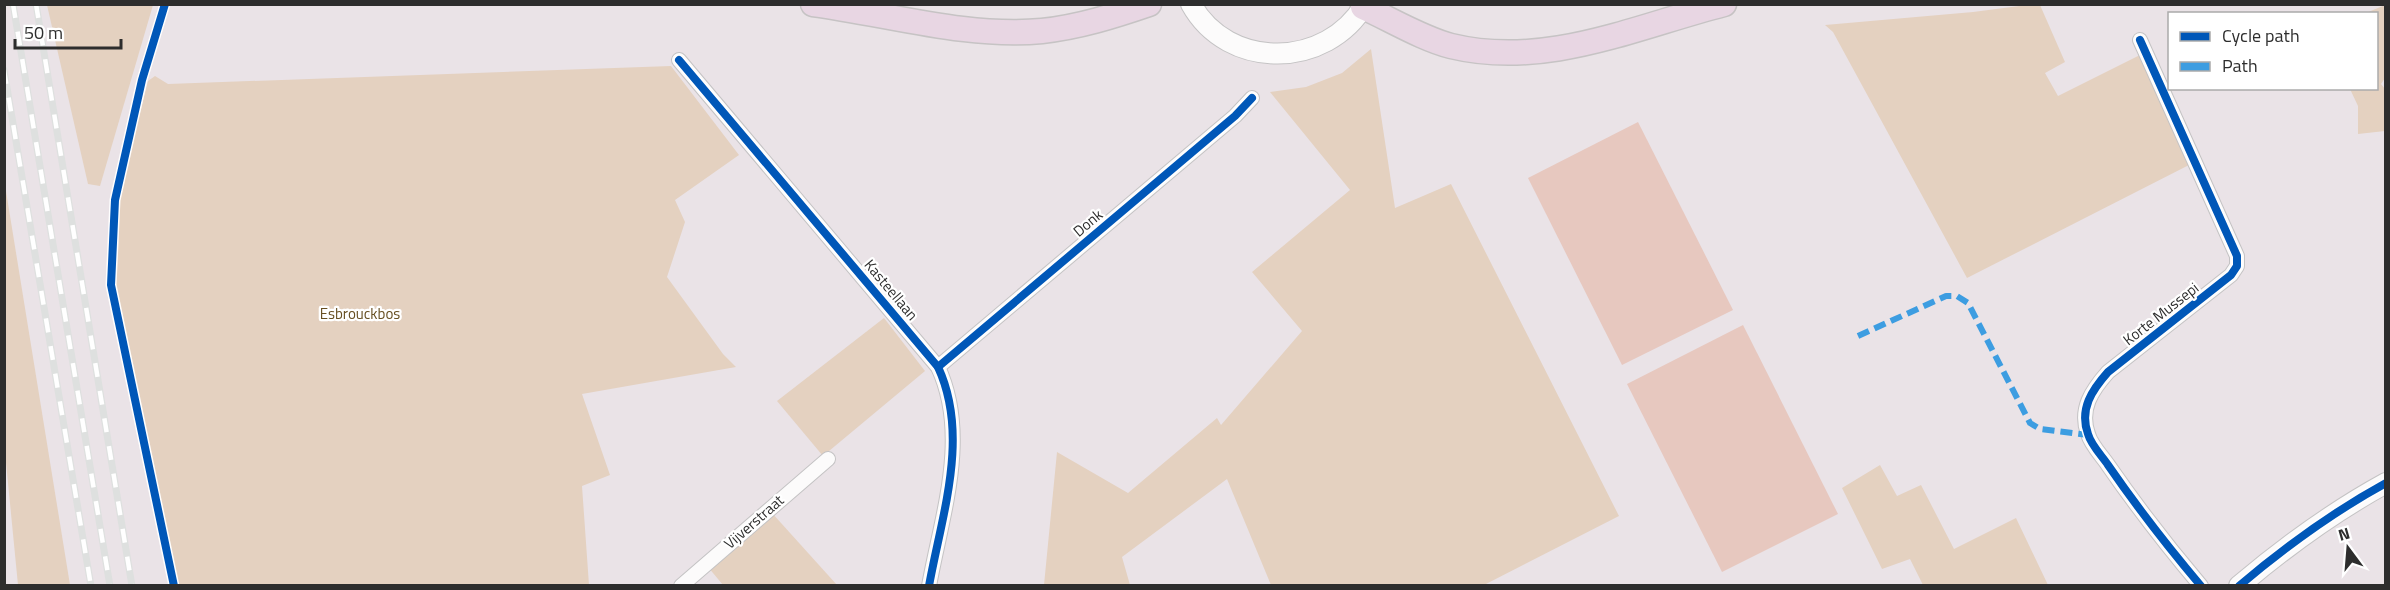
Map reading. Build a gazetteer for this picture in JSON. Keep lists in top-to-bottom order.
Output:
{
  "streets": {
    "street": [
      "Donk",
      "Kasteellaan",
      "Korte Mussepi",
      "Vijverstraat"
    ]
  },
  "crossings": [
    ["Donk", "Kasteellaan"]
  ],
  "parks": ["Esbrouckbos"],
  "legend": ["Cycle path", "Path"],
  "scale_bar": "50 m",
  "north": "top"
}
